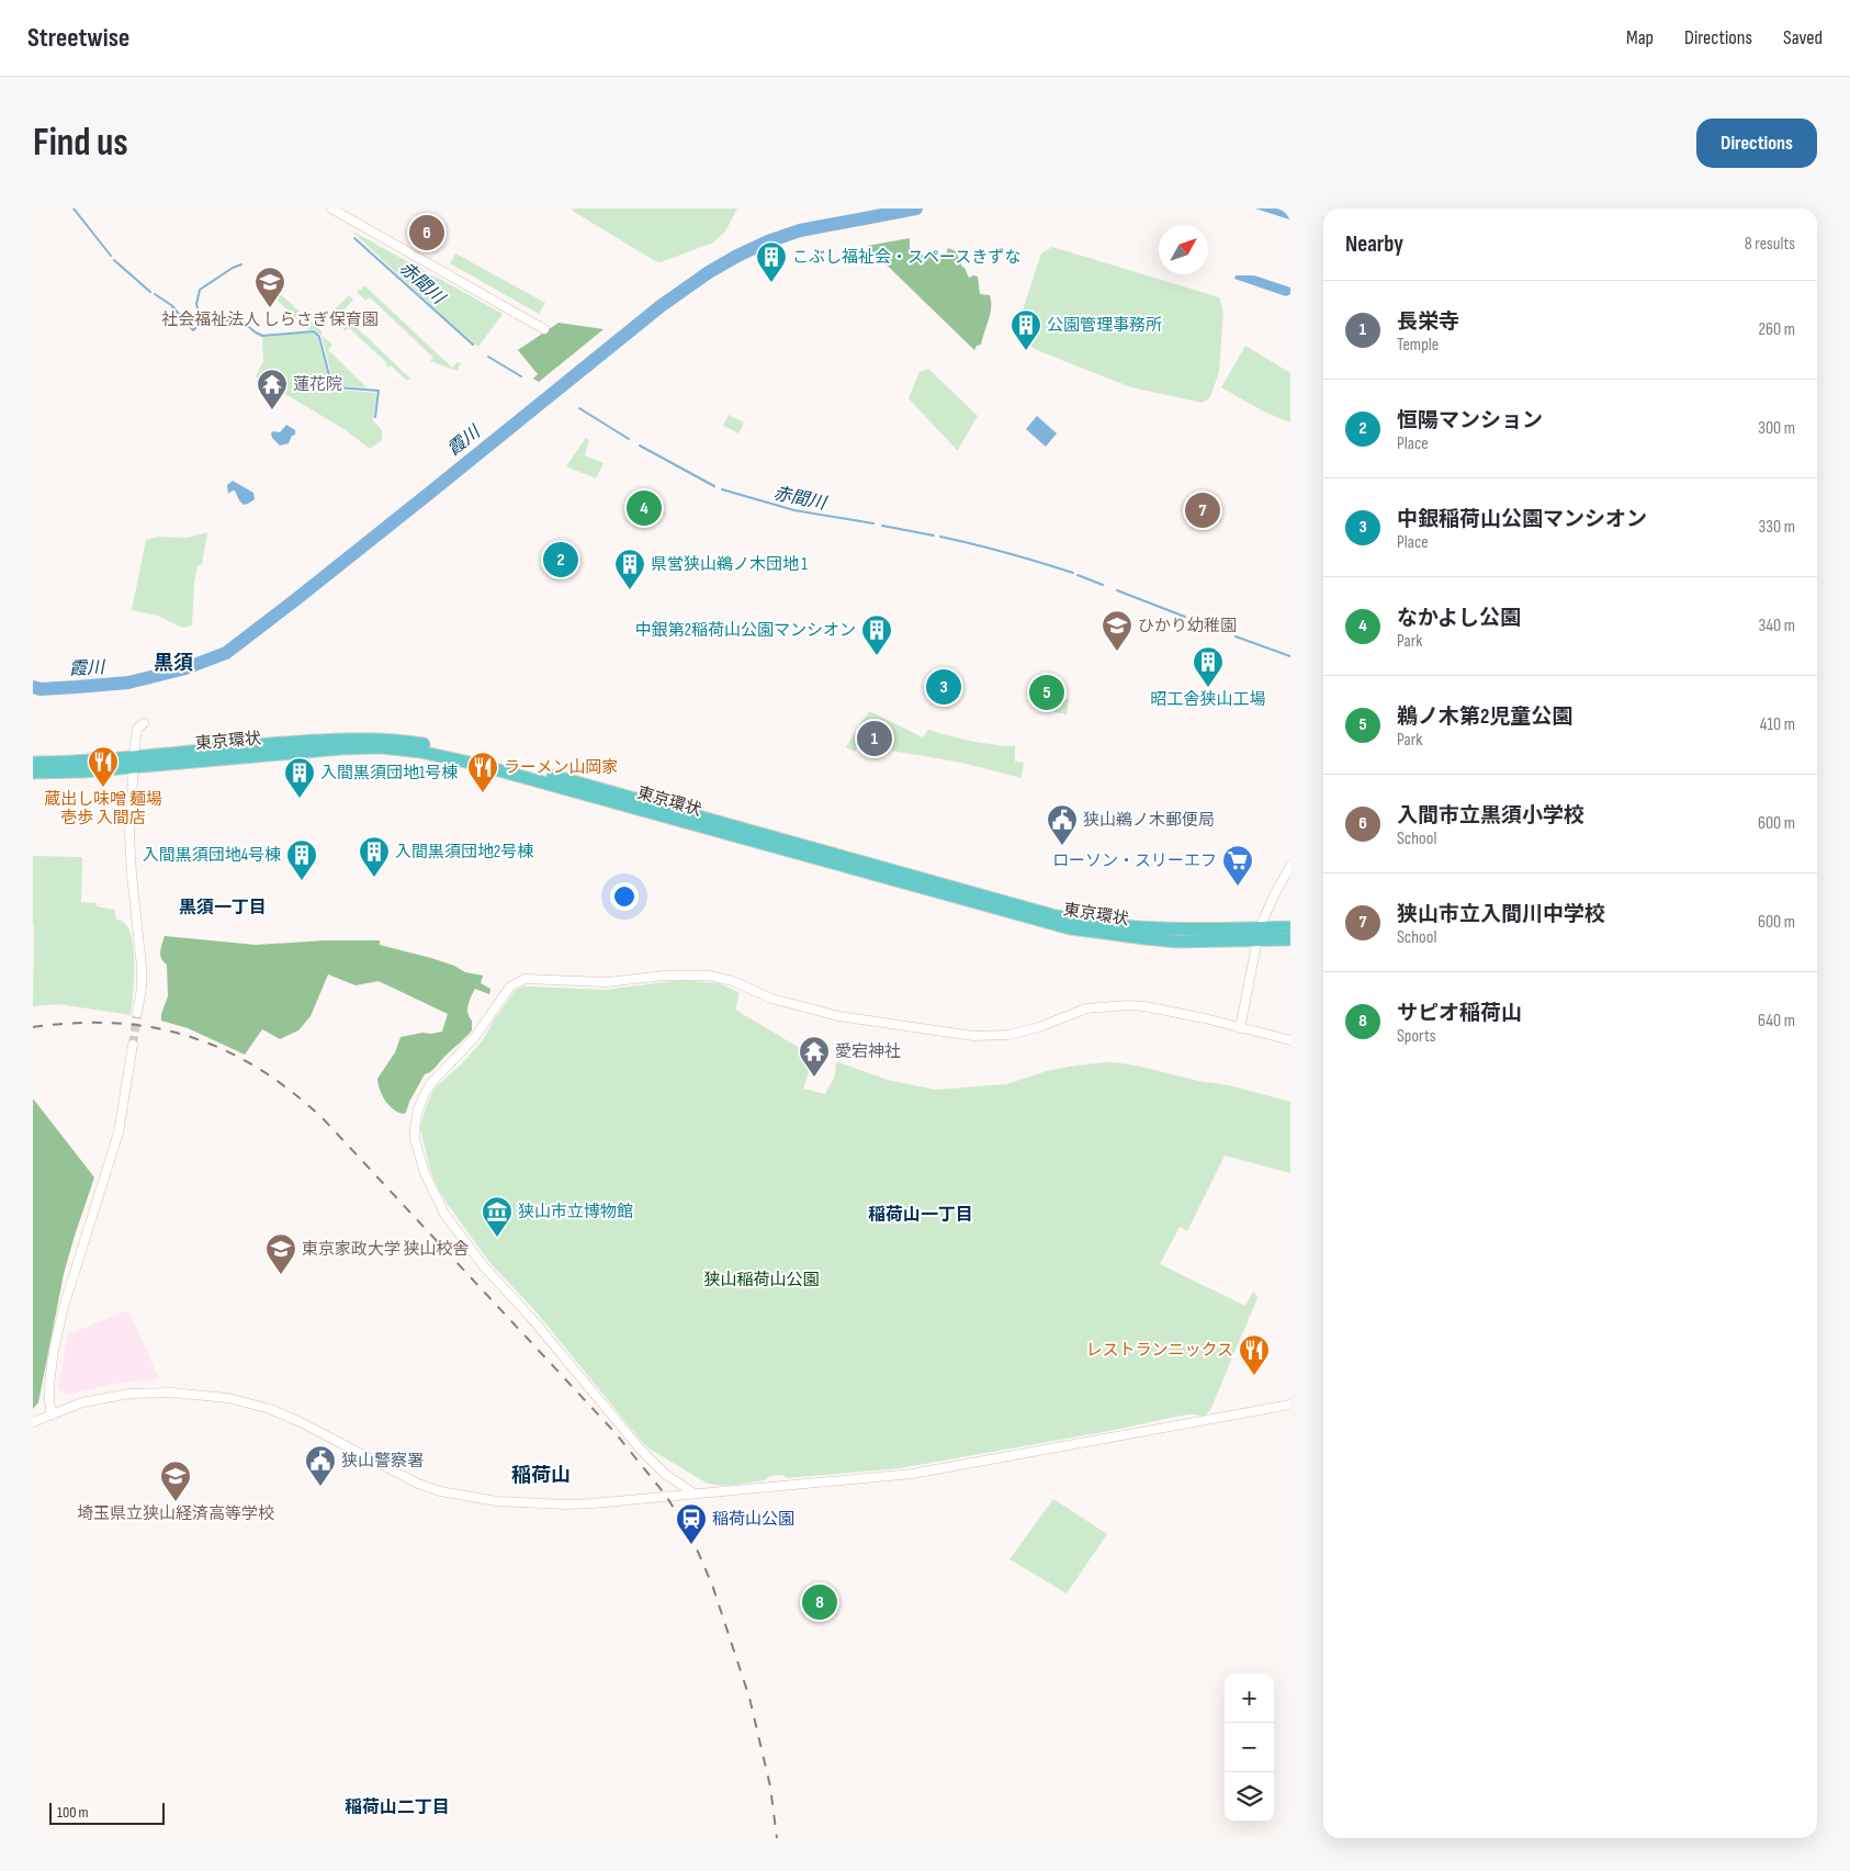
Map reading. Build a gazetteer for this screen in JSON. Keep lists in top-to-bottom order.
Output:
{
  "streets": {
    "highway": ["東京環状"]
  },
  "districts": [
    "黒須",
    "黒須一丁目",
    "稲荷山一丁目",
    "稲荷山",
    "稲荷山二丁目"
  ],
  "water": ["赤間川", "霞川"],
  "parks": ["狭山稲荷山公園"],
  "places": {
    "building": [
      "こぶし福祉会・スペースきずな",
      "公園管理事務所",
      "県営狭山鵜ノ木団地 1",
      "中銀第2稲荷山公園マンシオン",
      "昭工舎狭山工場",
      "入間黒須団地1号棟",
      "入間黒須団地2号棟",
      "入間黒須団地4号棟"
    ],
    "school or university": [
      "社会福祉法人 しらさぎ保育園",
      "ひかり幼稚園",
      "東京家政大学 狭山校舎",
      "埼玉県立狭山経済高等学校"
    ],
    "temple": ["蓮花院", "愛宕神社"],
    "restaurant": ["蔵出し味噌 麺場 壱歩 入間店", "ラーメン山岡家", "レストランニックス"],
    "public building": ["狭山鵜ノ木郵便局", "狭山警察署"],
    "supermarket": ["ローソン・スリーエフ"],
    "museum": ["狭山市立博物館"],
    "station": ["稲荷山公園"]
  },
  "scale_bar": "100 m",
  "north": "top right",
  "page": {
    "header": "Streetwise",
    "nav": ["Map", "Directions", "Saved"],
    "buttons": "Directions",
    "title": "Find us",
    "heading": ["Nearby", "8 results"],
    "pins": [
      "6",
      "4",
      "7",
      "2",
      "3",
      "5",
      "1",
      "8"
    ],
    "list": [
      {
        "mark": "1",
        "name": "長栄寺",
        "note": "Temple",
        "value": "260 m"
      },
      {
        "mark": "2",
        "name": "恒陽マンション",
        "note": "Place",
        "value": "300 m"
      },
      {
        "mark": "3",
        "name": "中銀稲荷山公園マンシオン",
        "note": "Place",
        "value": "330 m"
      },
      {
        "mark": "4",
        "name": "なかよし公園",
        "note": "Park",
        "value": "340 m"
      },
      {
        "mark": "5",
        "name": "鵜ノ木第2児童公園",
        "note": "Park",
        "value": "410 m"
      },
      {
        "mark": "6",
        "name": "入間市立黒須小学校",
        "note": "School",
        "value": "600 m"
      },
      {
        "mark": "7",
        "name": "狭山市立入間川中学校",
        "note": "School",
        "value": "600 m"
      },
      {
        "mark": "8",
        "name": "サピオ稲荷山",
        "note": "Sports",
        "value": "640 m"
      }
    ],
    "map_buttons": ["+", "−"],
    "scale": "100 m"
  }
}
